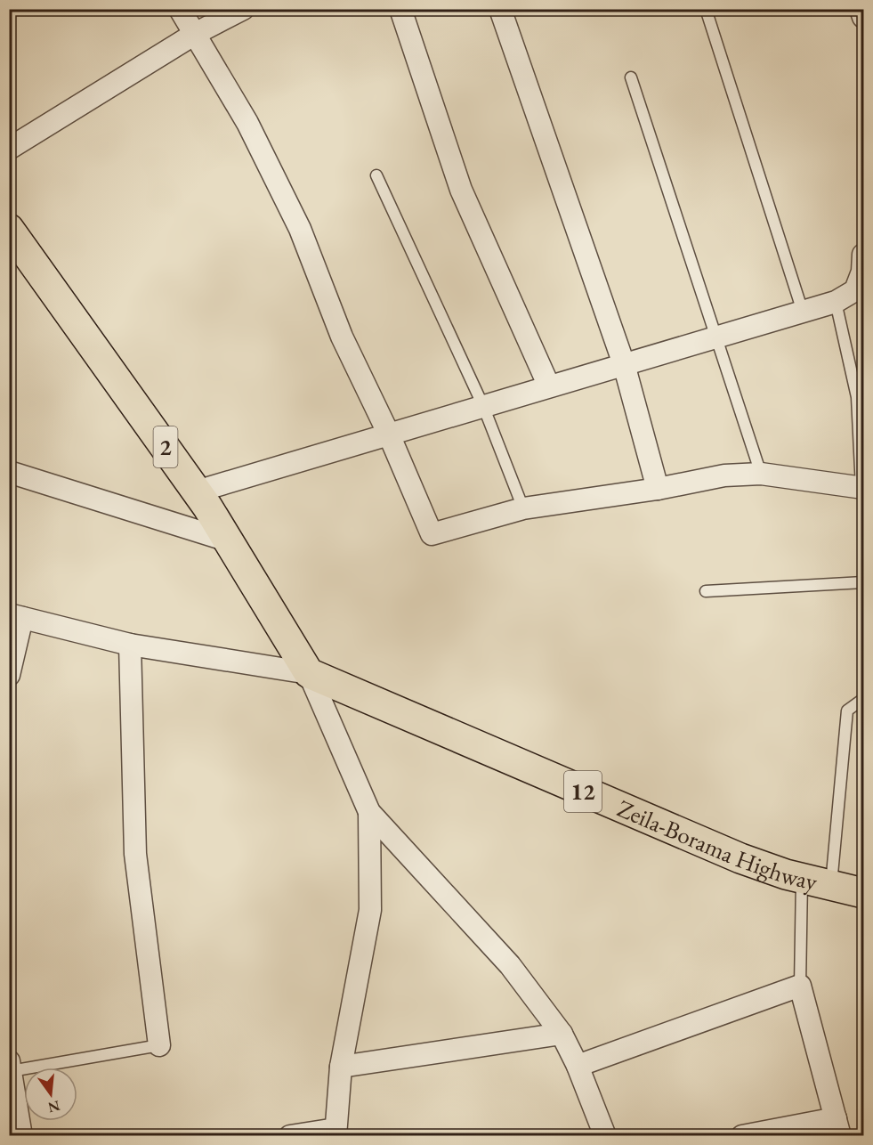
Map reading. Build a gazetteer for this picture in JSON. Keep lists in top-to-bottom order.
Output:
{
  "streets": {
    "highway": ["2", "12", "Zeila-Borama Highway"]
  },
  "crossings": [
    ["2", "Zeila-Borama Highway"]
  ],
  "north": "bottom"
}
